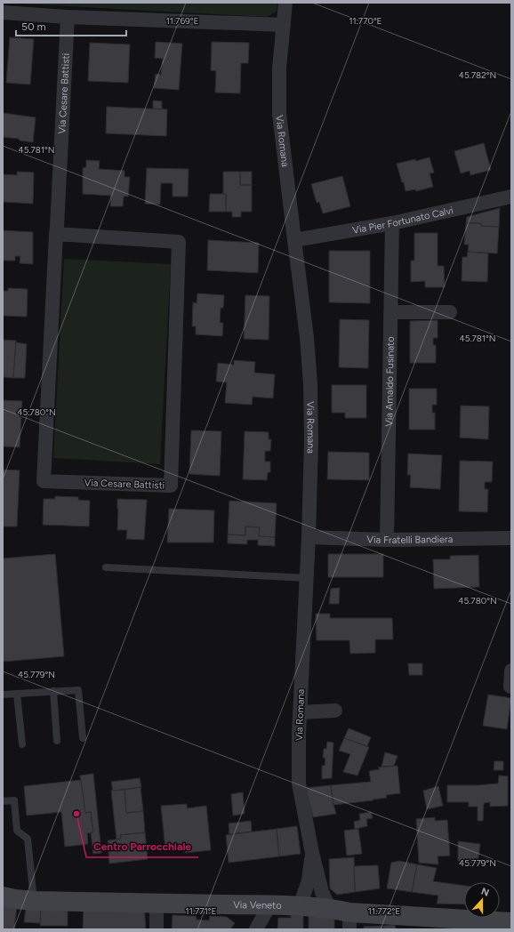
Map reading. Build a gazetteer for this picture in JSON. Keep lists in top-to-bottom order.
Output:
{
  "streets": {
    "street": [
      "Via Cesare Battisti",
      "Via Romana",
      "Via Pier Fortunato Calvi",
      "Via Arnaldo Fusinato",
      "Via Fratelli Bandiera",
      "Via Veneto"
    ]
  },
  "crossings": [
    ["Via Romana", "Via Pier Fortunato Calvi"],
    ["Via Romana", "Via Fratelli Bandiera"],
    ["Via Romana", "Via Veneto"],
    ["Via Pier Fortunato Calvi", "Via Arnaldo Fusinato"],
    ["Via Arnaldo Fusinato", "Via Fratelli Bandiera"]
  ],
  "places": ["Centro Parrocchiale"],
  "scale_bar": "50 m",
  "north": "top",
  "coordinates": [
    "11.769°E",
    "11.770°E",
    "45.782°N",
    "45.781°N",
    "45.780°N",
    "45.779°N",
    "11.771°E",
    "11.772°E"
  ]
}
